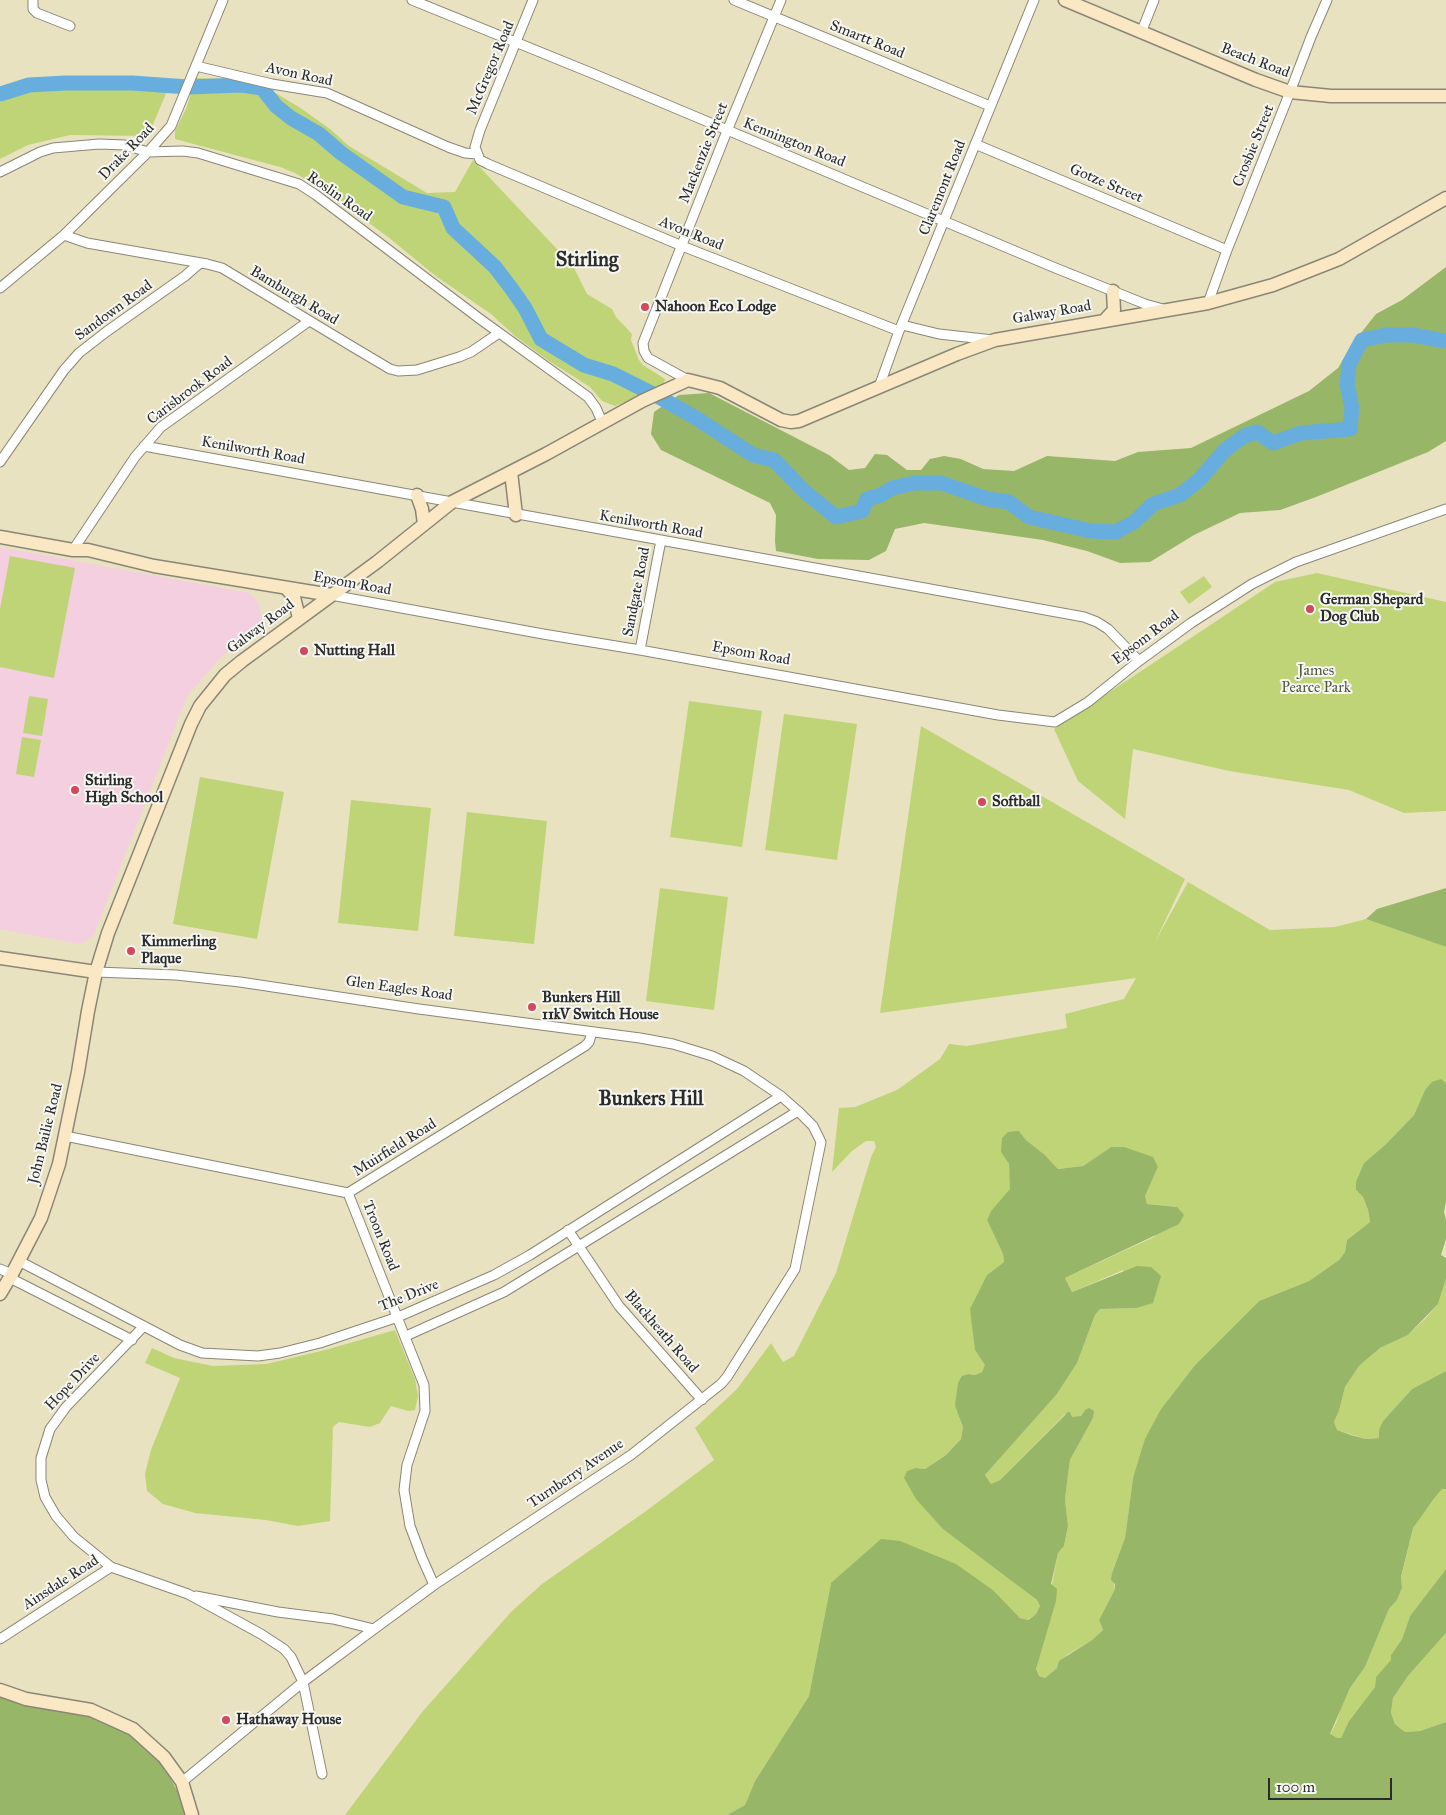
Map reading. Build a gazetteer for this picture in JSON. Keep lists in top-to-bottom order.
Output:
{
  "streets": {
    "street": [
      "Smartt Road",
      "Beach Road",
      "McGregor Road",
      "Avon Road",
      "Kennington Road",
      "Crosbie Street",
      "Drake Road",
      "Mackenzie Street",
      "Gotze Street",
      "Claremont Road",
      "Roslin Road",
      "Bamburgh Road",
      "Sandown Road",
      "Galway Road",
      "Carisbrook Road",
      "Kenilworth Road",
      "Epsom Road",
      "Sandgate Road",
      "Glen Eagles Road",
      "John Bailie Road",
      "Muirfield Road",
      "Troon Road",
      "The Drive",
      "Blackheath Road",
      "Hope Drive",
      "Turnberry Avenue",
      "Ainsdale Road"
    ]
  },
  "crossings": [
    ["Smartt Road", "Mackenzie Street"],
    ["Smartt Road", "Claremont Road"],
    ["Beach Road", "Crosbie Street"],
    ["McGregor Road", "Avon Road"],
    ["McGregor Road", "Kennington Road"],
    ["Avon Road", "Drake Road"],
    ["Avon Road", "Mackenzie Street"],
    ["Avon Road", "Claremont Road"],
    ["Avon Road", "Galway Road"],
    ["Kennington Road", "Mackenzie Street"],
    ["Kennington Road", "Claremont Road"],
    ["Kennington Road", "Galway Road"],
    ["Crosbie Street", "Gotze Street"],
    ["Crosbie Street", "Galway Road"],
    ["Drake Road", "Roslin Road"],
    ["Drake Road", "Bamburgh Road"],
    ["Mackenzie Street", "Galway Road"],
    ["Gotze Street", "Claremont Road"],
    ["Claremont Road", "Galway Road"],
    ["Roslin Road", "Bamburgh Road"],
    ["Roslin Road", "Galway Road"],
    ["Bamburgh Road", "Sandown Road"],
    ["Bamburgh Road", "Carisbrook Road"],
    ["Galway Road", "Kenilworth Road"],
    ["Galway Road", "Epsom Road"],
    ["Galway Road", "Glen Eagles Road"],
    ["Galway Road", "John Bailie Road"],
    ["Carisbrook Road", "Kenilworth Road"],
    ["Carisbrook Road", "Epsom Road"],
    ["Kenilworth Road", "Epsom Road"],
    ["Kenilworth Road", "Sandgate Road"],
    ["Epsom Road", "Sandgate Road"],
    ["Glen Eagles Road", "John Bailie Road"],
    ["Glen Eagles Road", "Muirfield Road"],
    ["Glen Eagles Road", "The Drive"],
    ["Glen Eagles Road", "Turnberry Avenue"],
    ["John Bailie Road", "Muirfield Road"],
    ["John Bailie Road", "The Drive"],
    ["Muirfield Road", "Troon Road"],
    ["Troon Road", "The Drive"],
    ["Troon Road", "Turnberry Avenue"],
    ["The Drive", "Blackheath Road"],
    ["The Drive", "Hope Drive"],
    ["The Drive", "Turnberry Avenue"],
    ["Blackheath Road", "Turnberry Avenue"],
    ["Hope Drive", "Turnberry Avenue"],
    ["Hope Drive", "Ainsdale Road"]
  ],
  "districts": ["Stirling", "Bunkers Hill"],
  "parks": ["James Pearce Park"],
  "places": [
    "Nahoon Eco Lodge",
    "German Shepard Dog Club",
    "Nutting Hall",
    "Stirling High School",
    "Softball",
    "Kimmerling Plaque",
    "Bunkers Hill 11kV Switch House",
    "Hathaway House"
  ],
  "scale_bar": "100 m"
}
